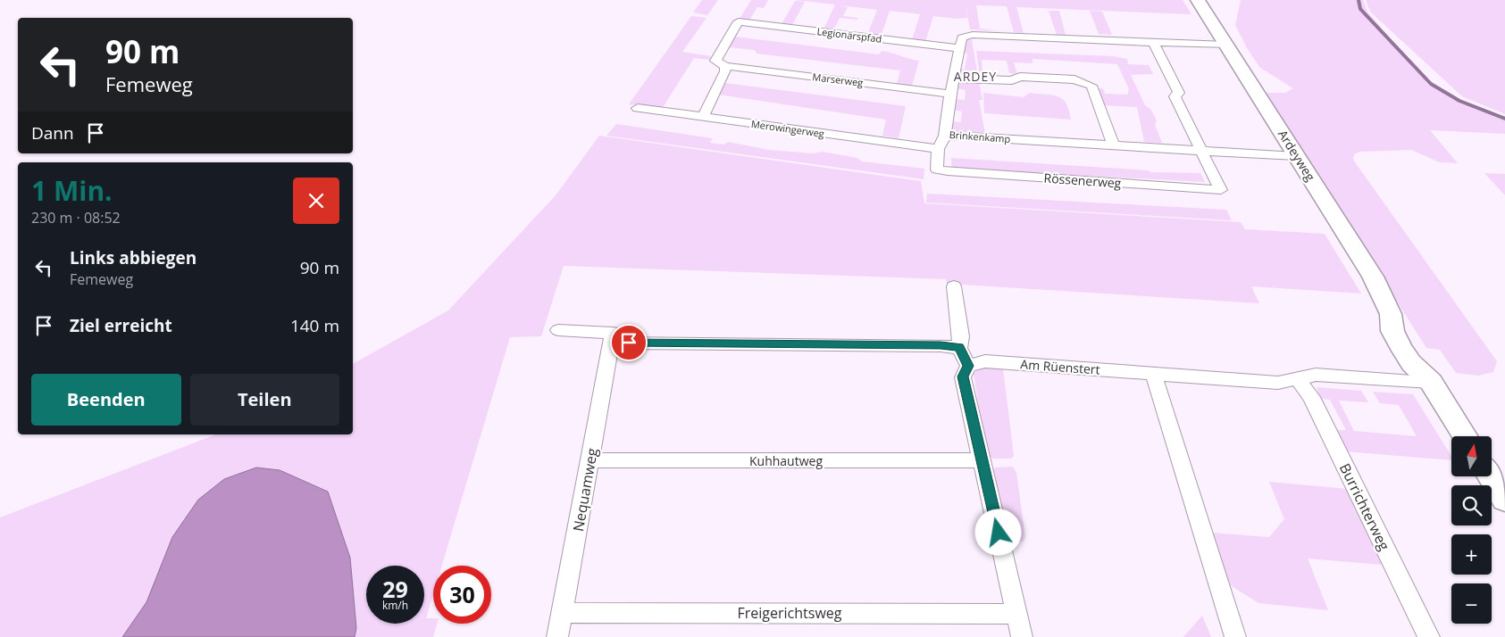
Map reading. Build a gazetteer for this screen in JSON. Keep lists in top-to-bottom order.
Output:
{
  "streets": {
    "main road": ["Ardeyweg"],
    "street": [
      "Legionärspfad",
      "Marserweg",
      "Merowingerweg",
      "Brinkenkamp",
      "Rössenerweg",
      "Am Rüenstert",
      "Kuhhautweg",
      "Nequamweg",
      "Burrichterweg",
      "Freigerichtsweg"
    ]
  },
  "crossings": [
    ["Legionärspfad", "Marserweg"],
    ["Legionärspfad", "Brinkenkamp"],
    ["Marserweg", "Brinkenkamp"],
    ["Merowingerweg", "Rössenerweg"],
    ["Brinkenkamp", "Ardeyweg"],
    ["Brinkenkamp", "Rössenerweg"],
    ["Ardeyweg", "Am Rüenstert"],
    ["Am Rüenstert", "Burrichterweg"],
    ["Kuhhautweg", "Nequamweg"],
    ["Nequamweg", "Freigerichtsweg"]
  ],
  "districts": ["ARDEY"],
  "north": "top",
  "page": {
    "turn": ["90 m", "Femeweg"],
    "then": "Dann",
    "heading": ["1 Min.", "230 m · 08:52"],
    "list": [
      {
        "name": "Links abbiegen",
        "note": "Femeweg",
        "value": "90 m"
      },
      {
        "name": "Ziel erreicht",
        "value": "140 m"
      }
    ],
    "buttons": ["Beenden", "Teilen"],
    "map_buttons": ["+", "−"],
    "speed": "29 km/h",
    "limit": "30"
  }
}
